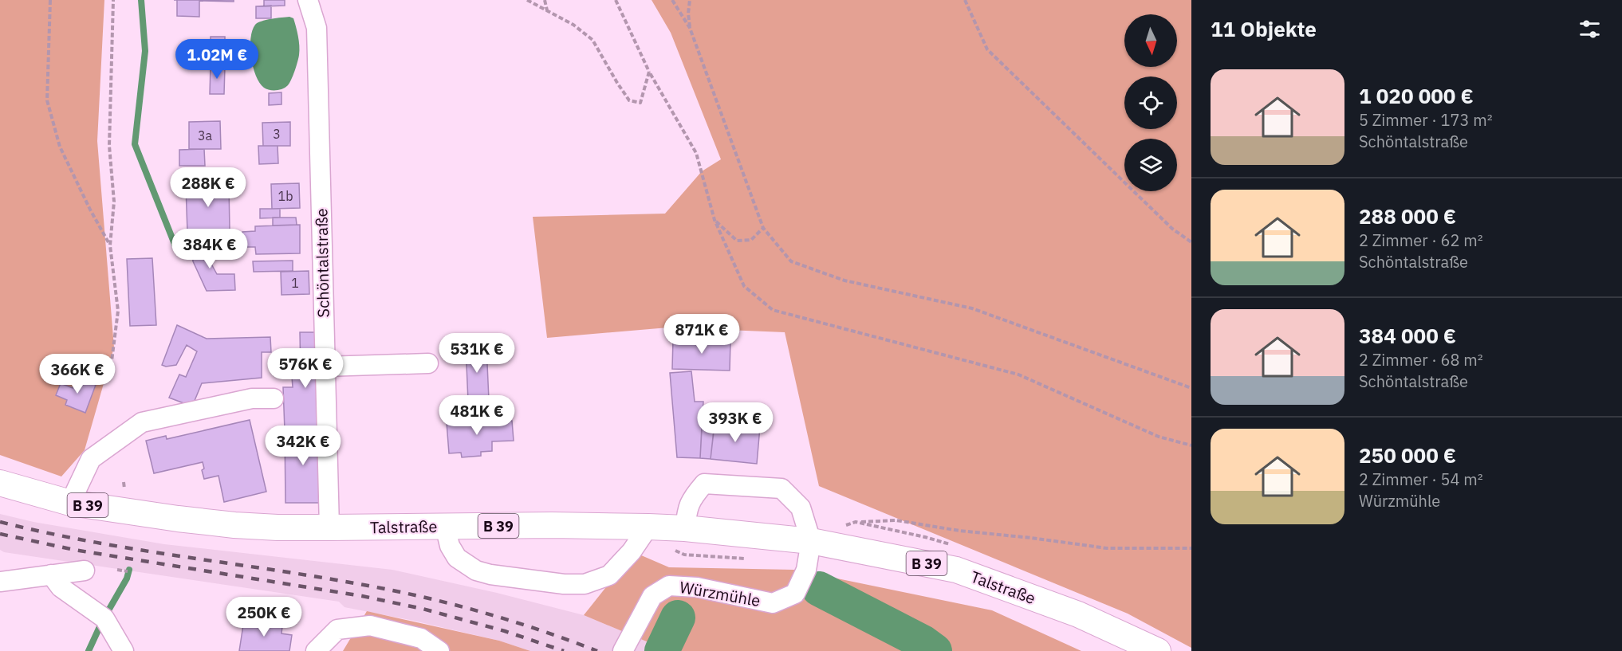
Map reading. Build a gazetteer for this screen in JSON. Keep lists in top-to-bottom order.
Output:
{
  "streets": {
    "main road": ["B 39", "Talstraße"],
    "street": ["Schöntalstraße", "Würzmühle"]
  },
  "crossings": [
    ["Schöntalstraße", "Talstraße"],
    ["B 39", "Talstraße"],
    ["B 39", "Würzmühle"],
    ["Talstraße", "Würzmühle"]
  ],
  "house_numbers": [
    "3",
    "3a",
    "1b",
    "1"
  ],
  "north": "bottom",
  "page": {
    "heading": "11 Objekte",
    "price": [
      "1.02M €",
      "288K €",
      "384K €",
      "871K €",
      "531K €",
      "576K €",
      "366K €",
      "481K €",
      "393K €",
      "342K €",
      "250K €"
    ],
    "list": [
      {
        "name": "1 020 000 €",
        "note": "5 Zimmer · 173 m² · Schöntalstraße"
      },
      {
        "name": "288 000 €",
        "note": "2 Zimmer · 62 m² · Schöntalstraße"
      },
      {
        "name": "384 000 €",
        "note": "2 Zimmer · 68 m² · Schöntalstraße"
      },
      {
        "name": "250 000 €",
        "note": "2 Zimmer · 54 m² · Würzmühle"
      }
    ]
  }
}
